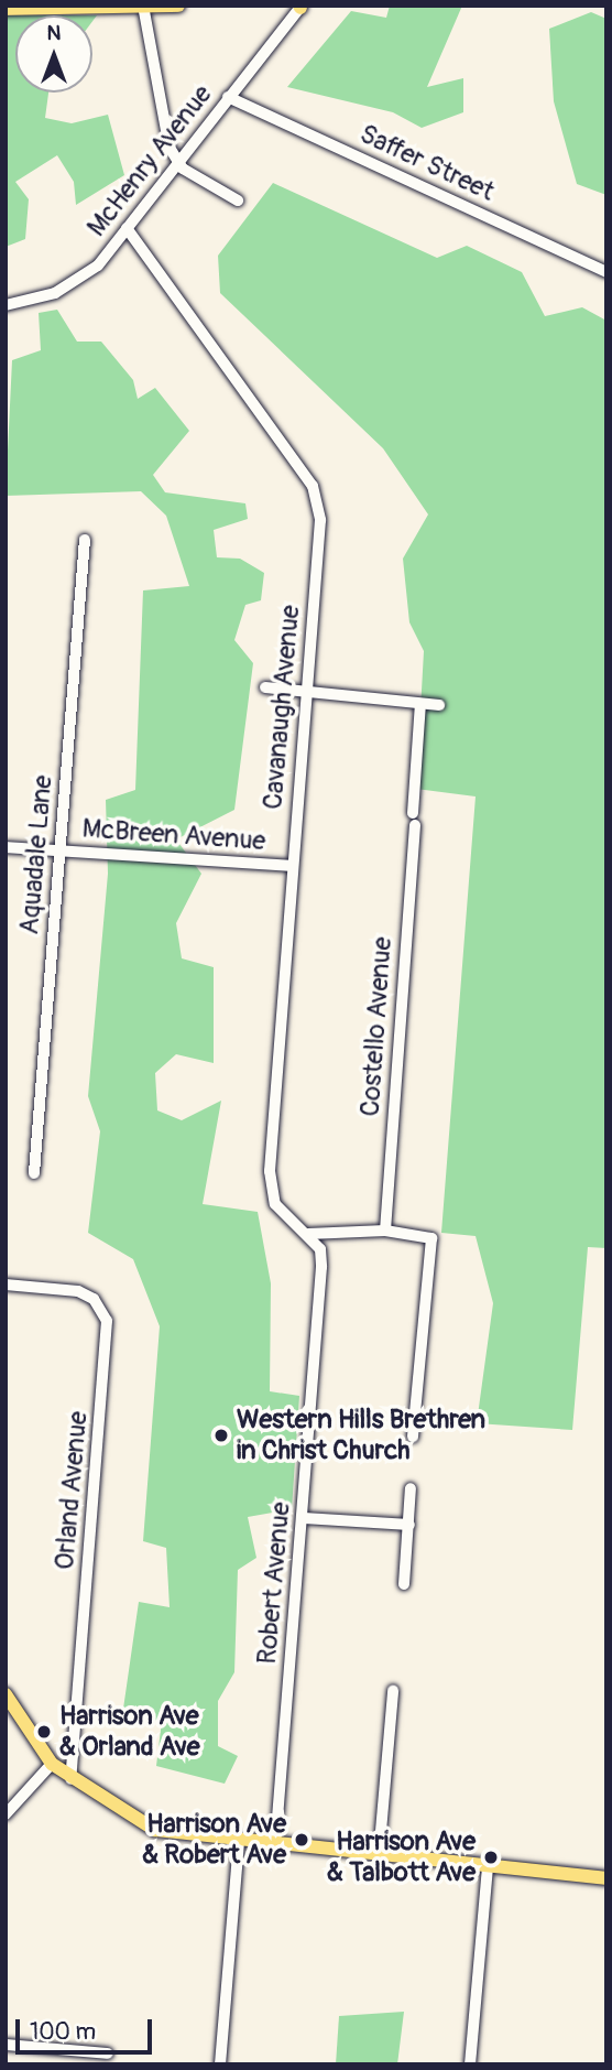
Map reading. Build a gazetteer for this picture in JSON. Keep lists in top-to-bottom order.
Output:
{
  "streets": {
    "street": [
      "McHenry Avenue",
      "Saffer Street",
      "Cavanaugh Avenue",
      "McBreen Avenue",
      "Aquadale Lane",
      "Costello Avenue",
      "Orland Avenue",
      "Robert Avenue"
    ]
  },
  "crossings": [
    ["McHenry Avenue", "Saffer Street"],
    ["McHenry Avenue", "Cavanaugh Avenue"],
    ["Cavanaugh Avenue", "McBreen Avenue"],
    ["Cavanaugh Avenue", "Robert Avenue"],
    ["McBreen Avenue", "Aquadale Lane"]
  ],
  "places": [
    "Western Hills Brethren in Christ Church",
    "Harrison Ave & Orland Ave",
    "Harrison Ave & Robert Ave",
    "Harrison Ave & Talbott Ave"
  ],
  "scale_bar": "100 m",
  "north": "top"
}
